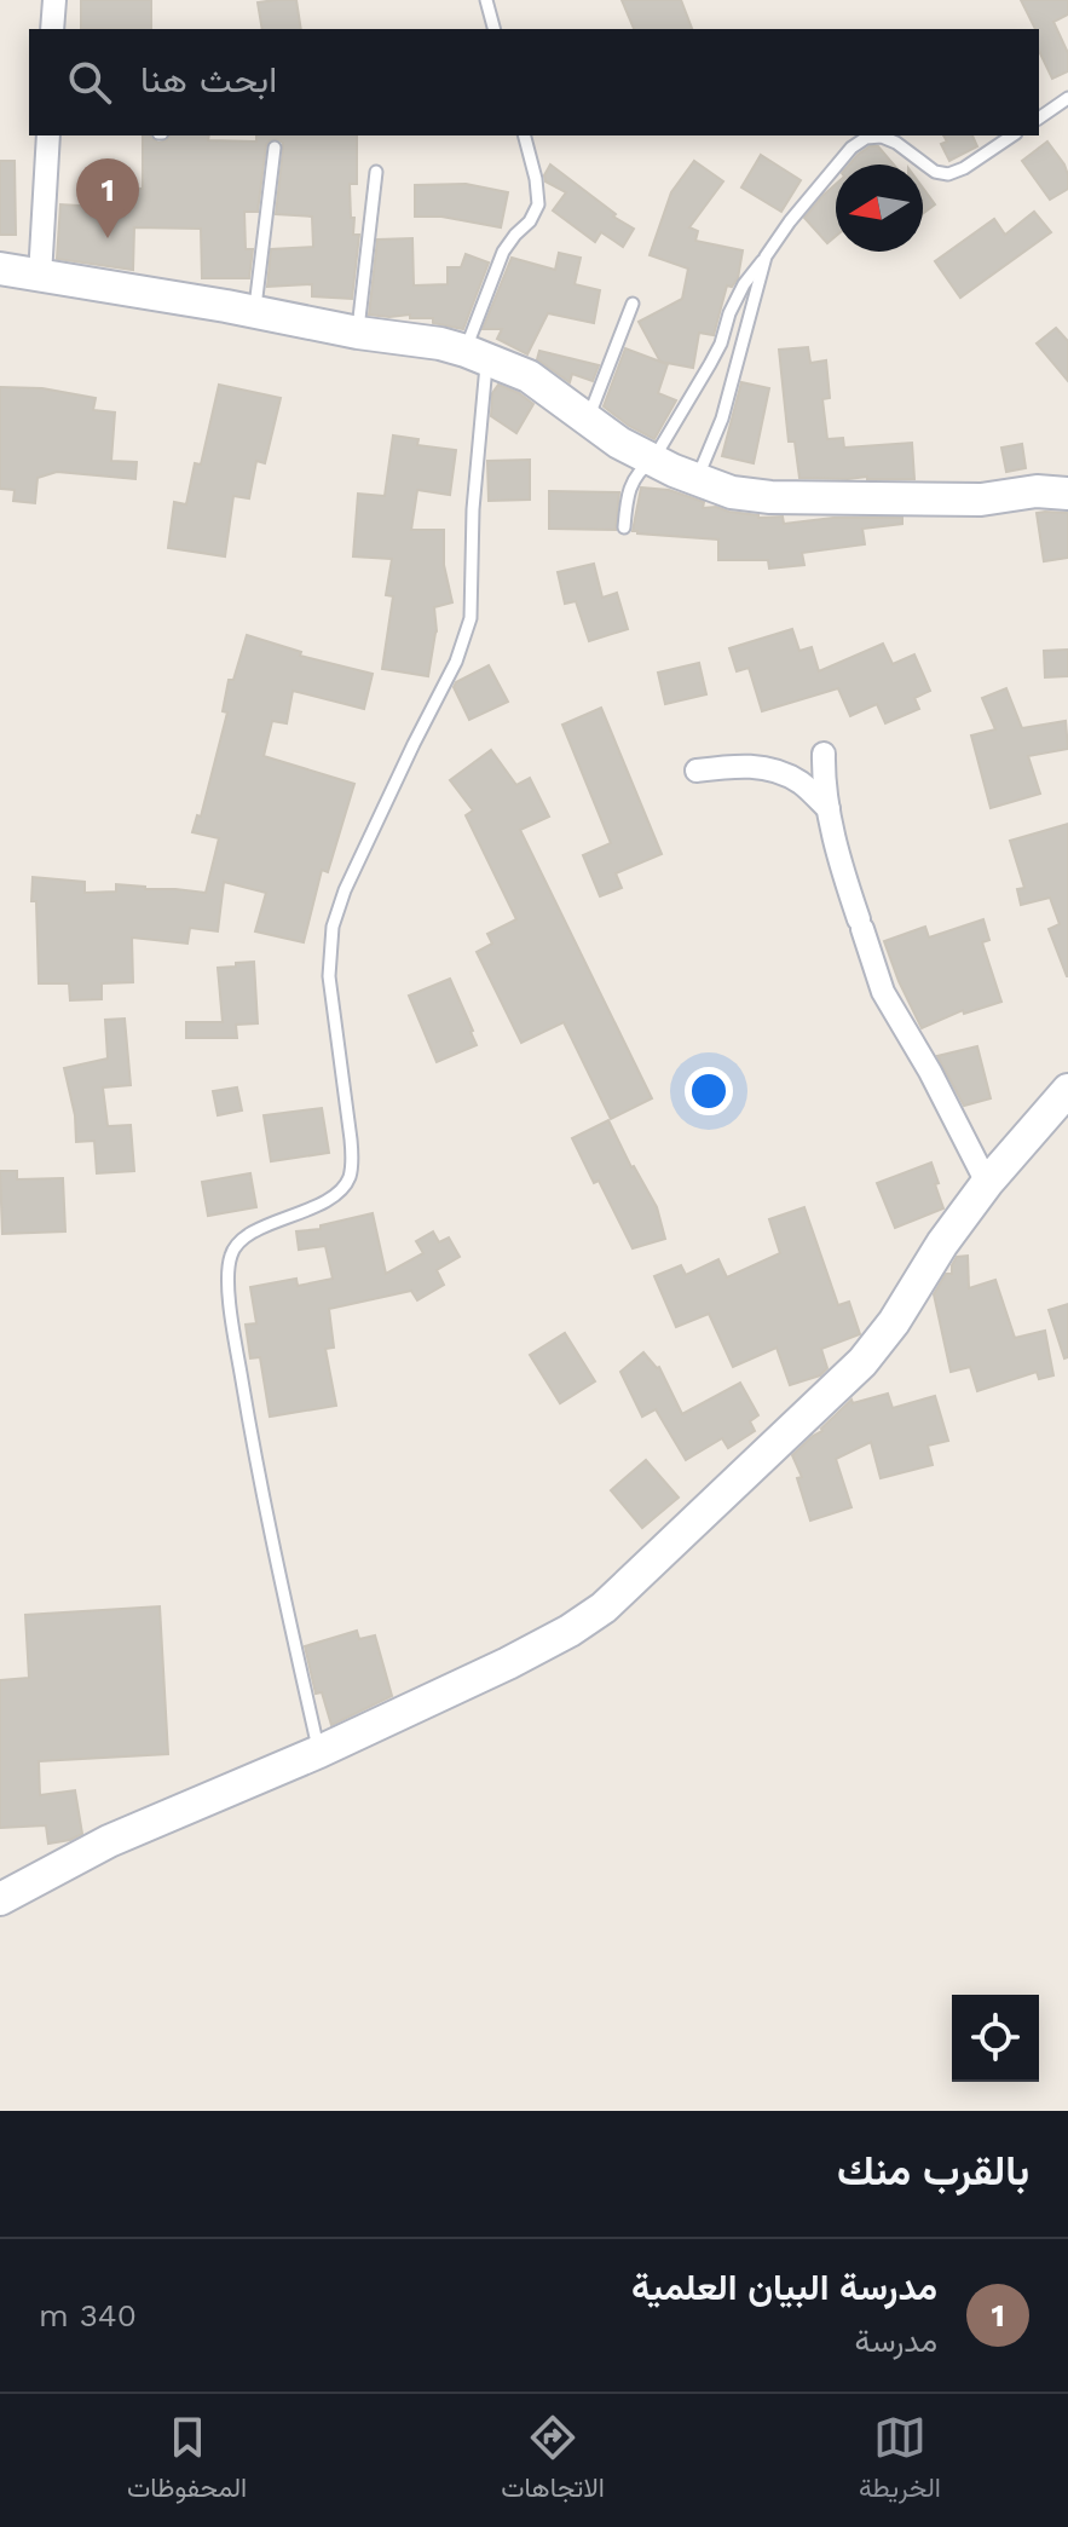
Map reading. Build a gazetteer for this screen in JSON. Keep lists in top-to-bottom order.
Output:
{
  "north": "left",
  "page": {
    "search": "ابحث هنا",
    "pins": "1",
    "heading": "بالقرب منك",
    "list": [
      {
        "mark": "1",
        "name": "مدرسة البيان العلمية",
        "note": "مدرسة",
        "value": "340 m"
      }
    ],
    "nav": ["الخريطة", "الاتجاهات", "المحفوظات"]
  }
}
